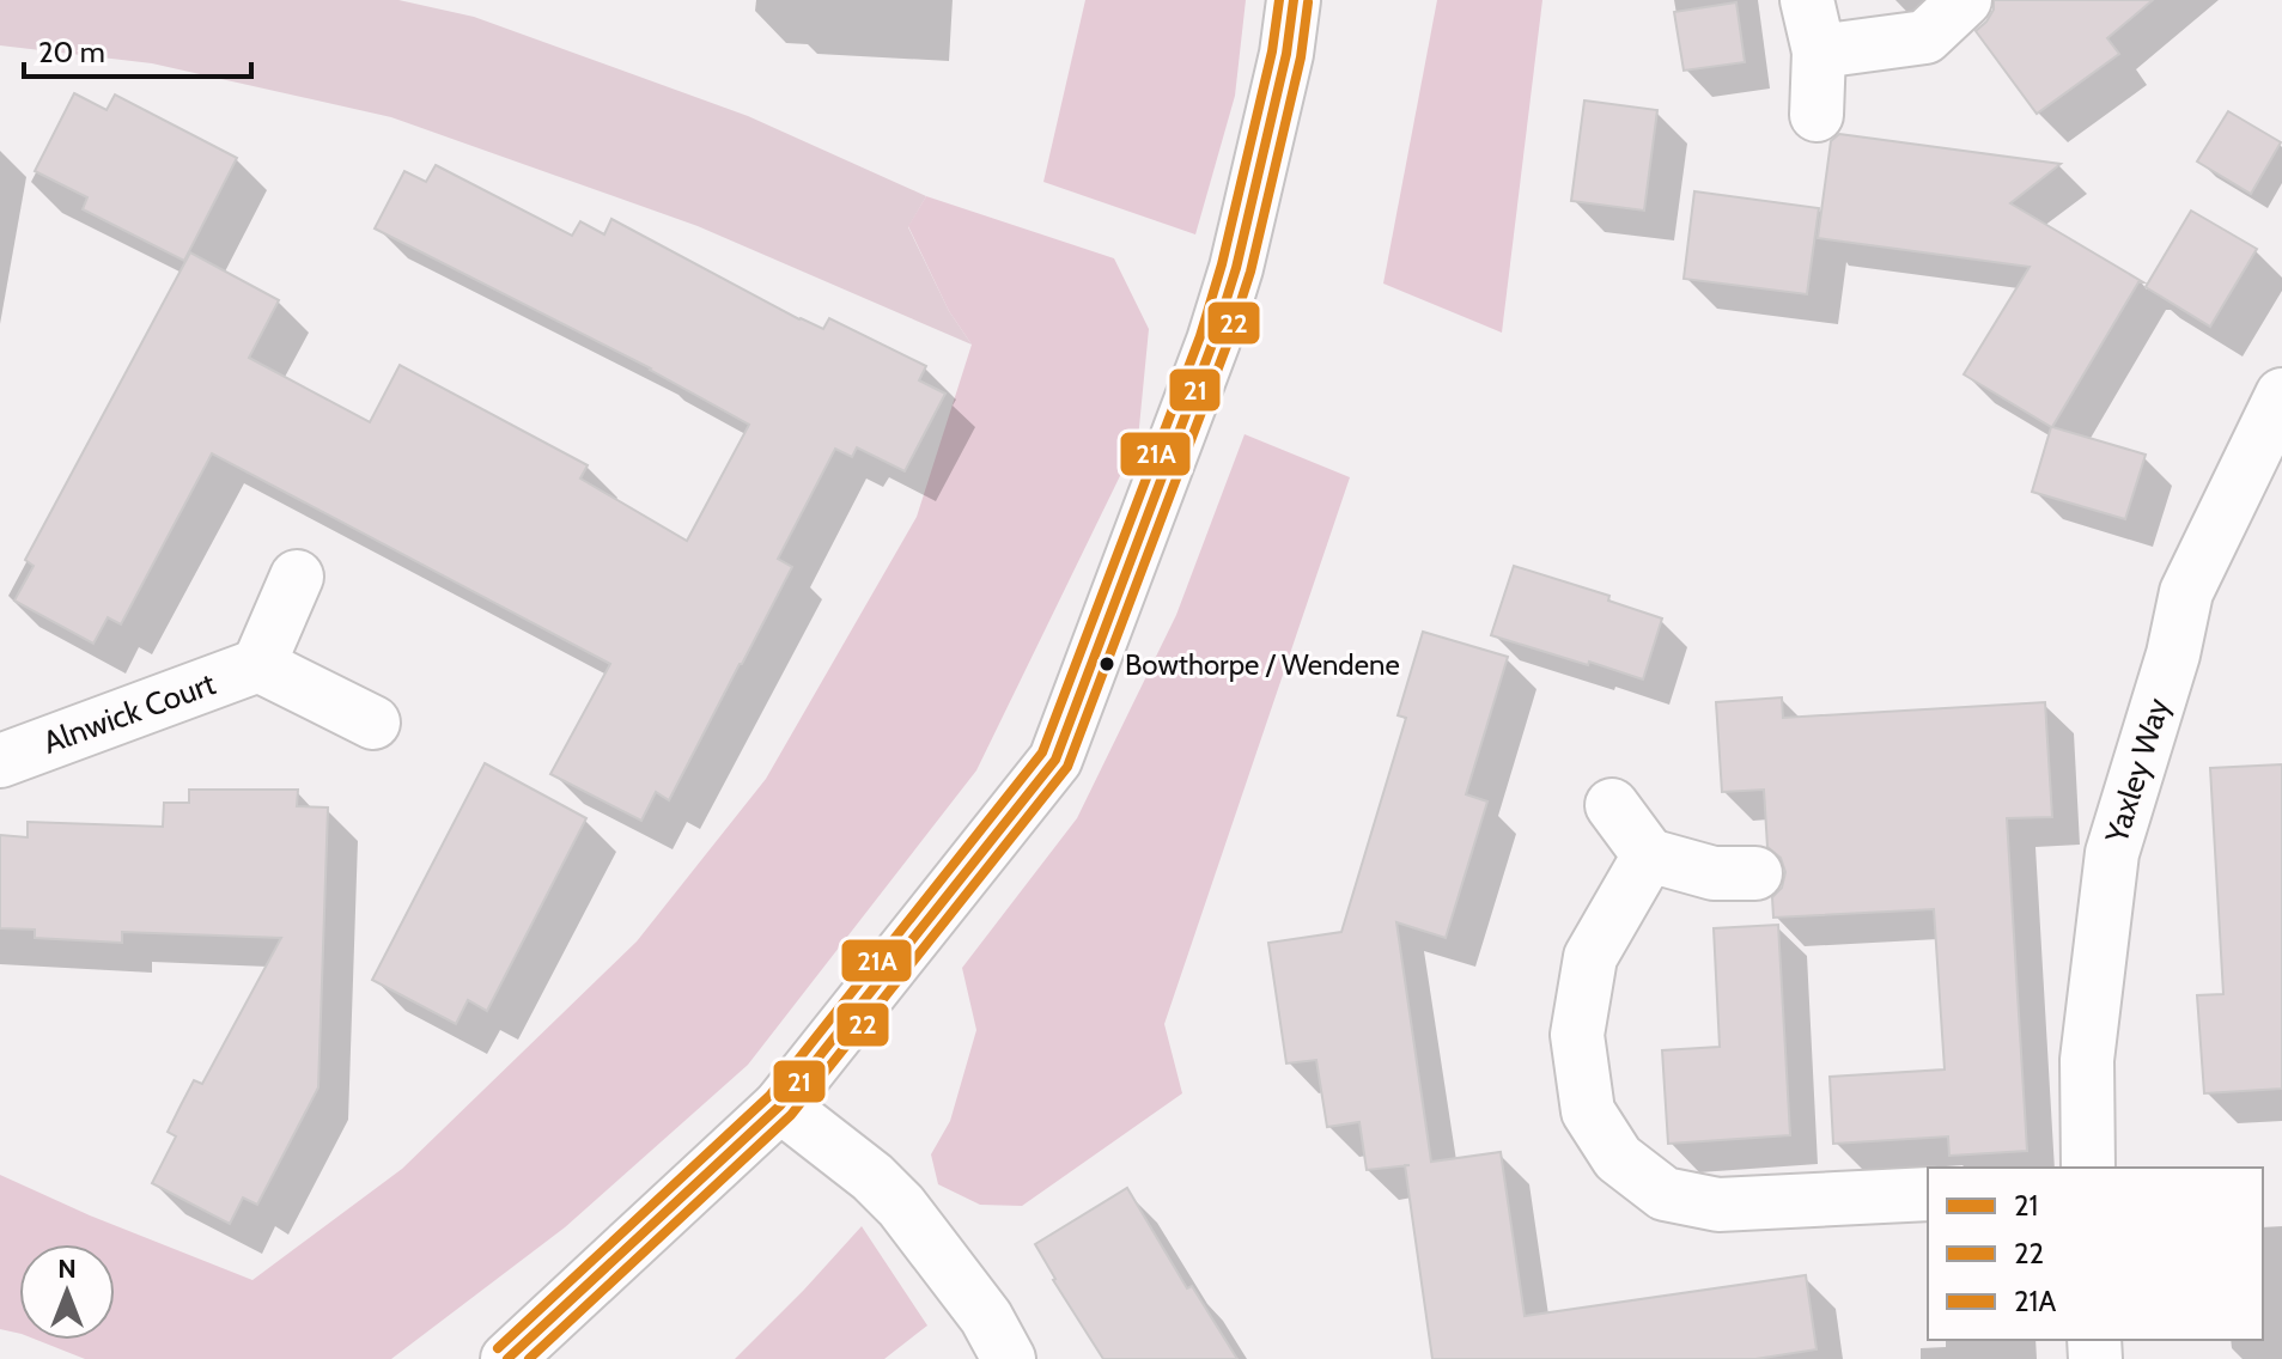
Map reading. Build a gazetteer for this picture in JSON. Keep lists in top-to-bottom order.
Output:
{
  "streets": {
    "street": ["Alnwick Court", "Yaxley Way"]
  },
  "places": ["Bowthorpe / Wendene"],
  "lines": ["transit line 21", "transit line 21A", "transit line 22"],
  "legend": ["21", "22", "21A"],
  "scale_bar": "20 m",
  "north": "top"
}
